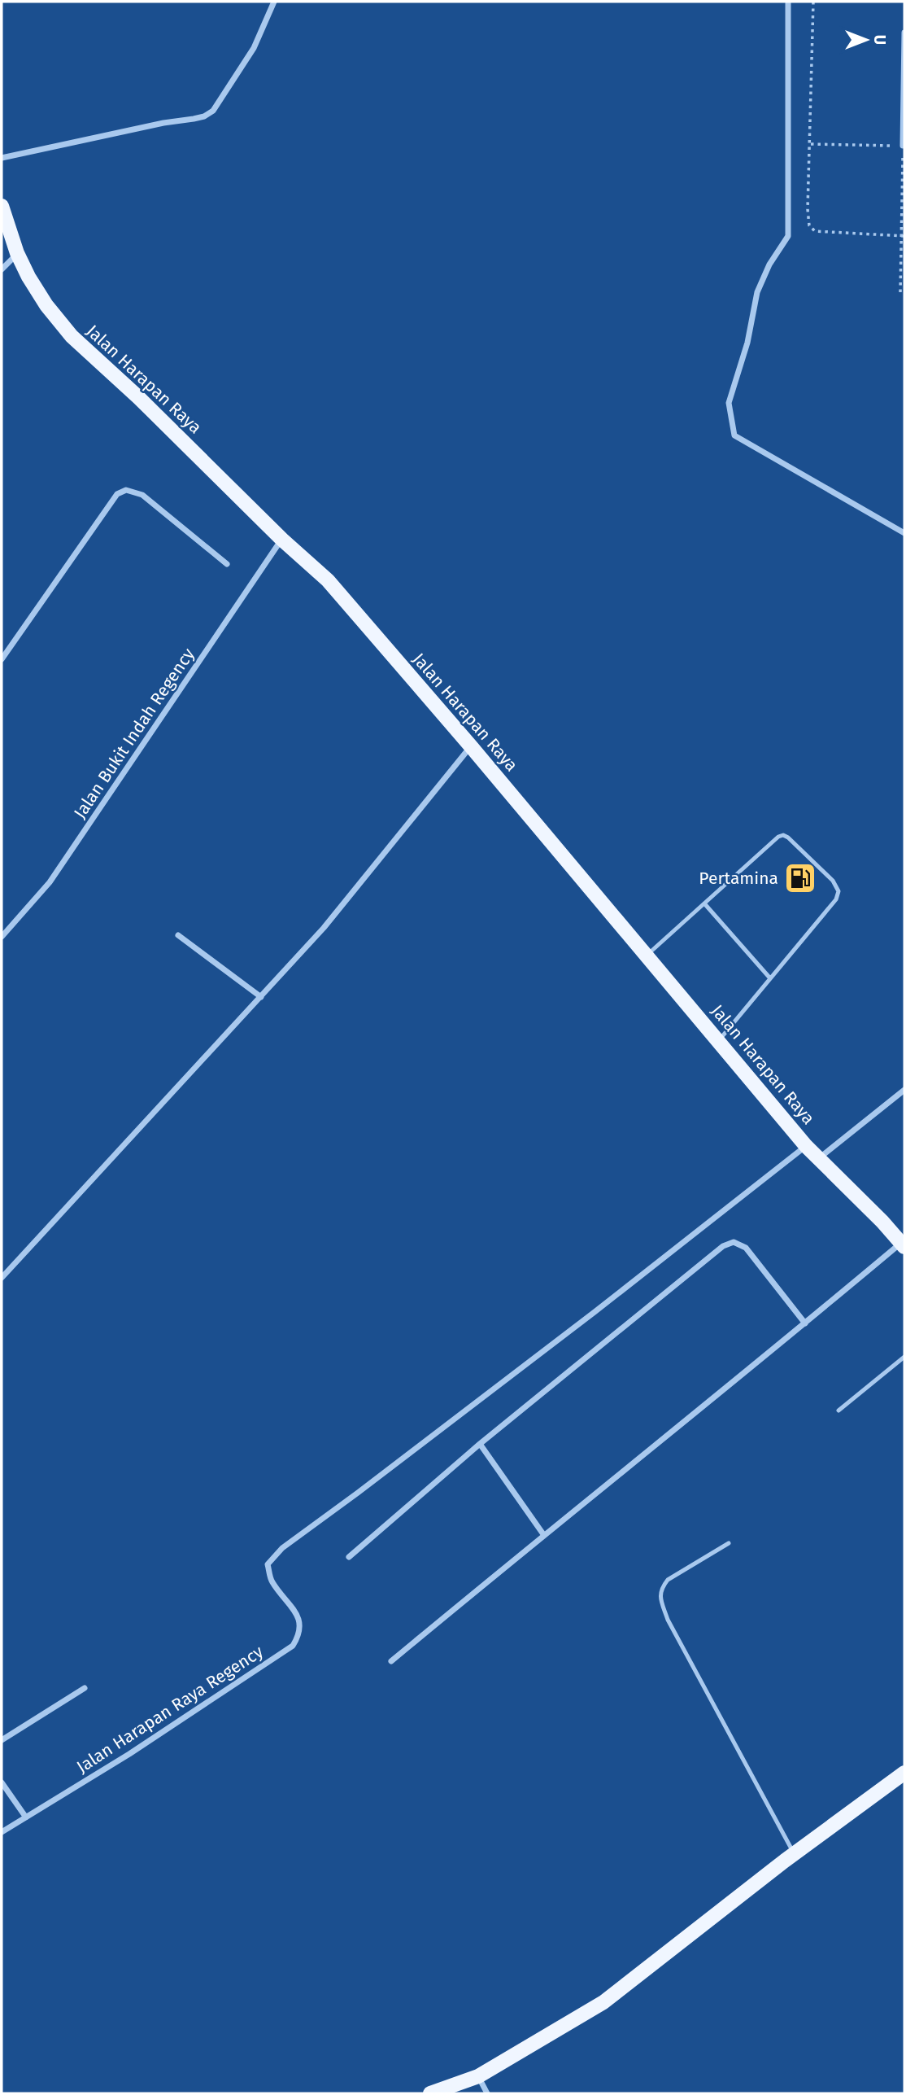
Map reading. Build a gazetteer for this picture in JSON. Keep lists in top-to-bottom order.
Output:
{
  "streets": {
    "main road": ["Jalan Harapan Raya"],
    "street": ["Jalan Bukit Indah Regency", "Jalan Harapan Raya Regency"]
  },
  "crossings": [
    ["Jalan Harapan Raya", "Jalan Bukit Indah Regency"],
    ["Jalan Harapan Raya", "Jalan Harapan Raya Regency"]
  ],
  "places": {
    "fuel station": ["Pertamina"]
  },
  "north": "right"
}
